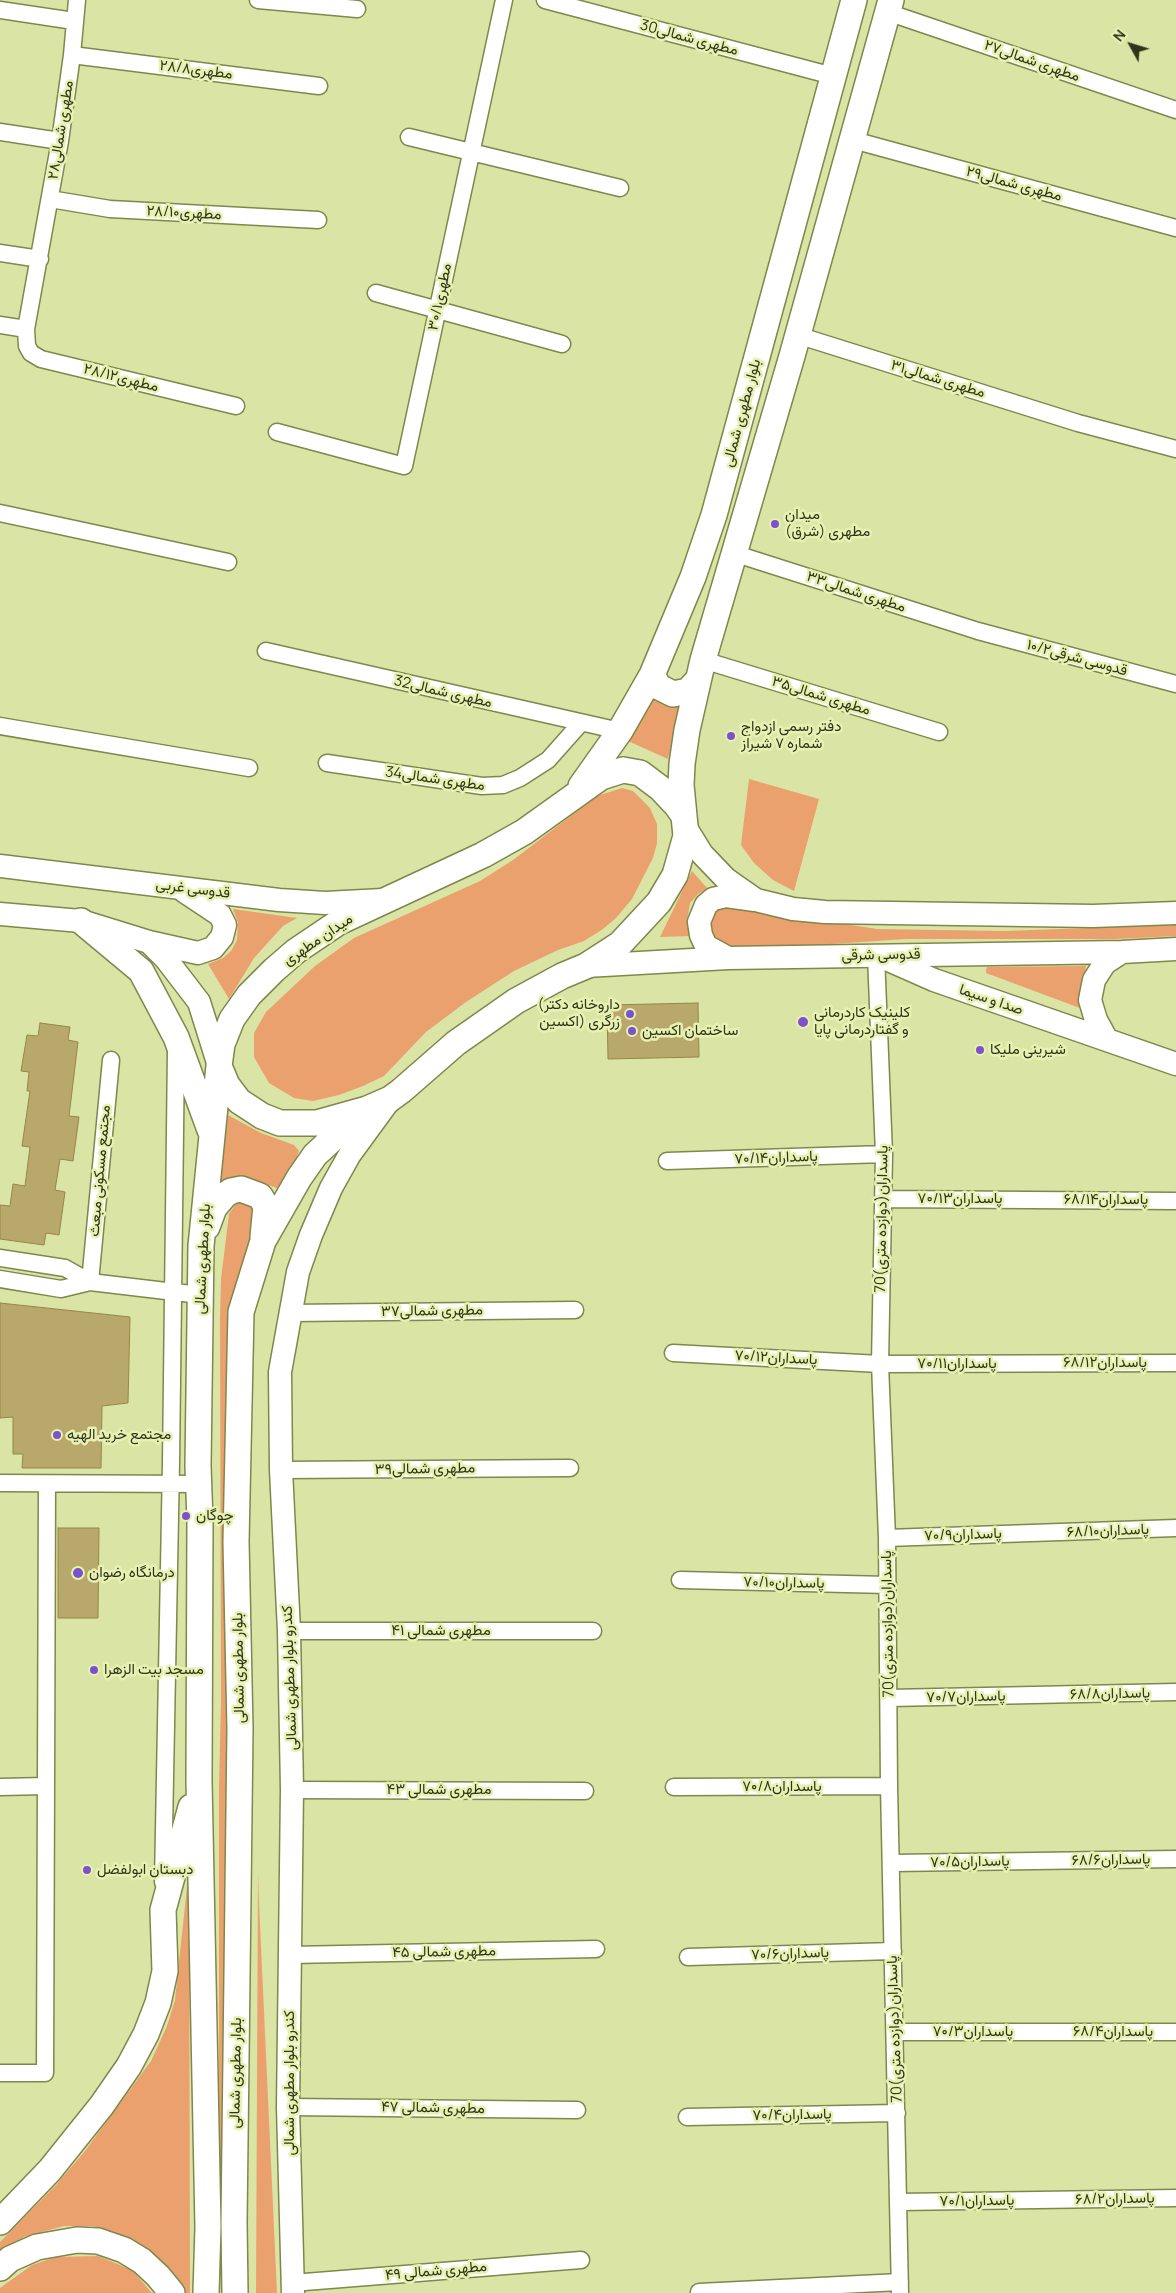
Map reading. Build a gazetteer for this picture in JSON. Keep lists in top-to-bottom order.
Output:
{
  "streets": {
    "main road": [
      "بلوار مطهرى شمالى",
      "قدوسی غربی",
      "میدان مطهری",
      "قدوسی شرقی",
      "صدا و سیما",
      "بلوار مطهری شمالی",
      "کندرو بلوار مطهری شمالی"
    ],
    "street": [
      "مطهرى شمالى30",
      "مطهرى شمالى۲۷",
      "مطهری۲۸/۸",
      "مطهرى شمالى۲۸",
      "مطهرى شمالى۲۹",
      "مطهری۲۸/۱۰",
      "مطهری۳۰/۱",
      "مطهری۲۸/۱۲",
      "مطهرى شمالى۳۱",
      "مطهرى شمالى۳۳",
      "قدوسی شرقی۱۰/۲",
      "32مطهرى شمالى",
      "مطهرى شمالى۳۵",
      "34مطهرى شمالى",
      "پاسداران۷۰/۱۴",
      "مجتمع مسکونی مبعث",
      "پاسداران۷۰/۱۳",
      "پاسداران۶۸/۱۴",
      "70پاسداران(دوازده متری)",
      "مطهرى شمالى۳۷",
      "پاسداران۷۰/۱۲",
      "پاسداران۶۸/۱۲",
      "پاسداران۷۰/۱۱",
      "مطهرى شمالى۳۹",
      "پاسداران۶۸/۱۰",
      "پاسداران۷۰/۹",
      "پاسداران۷۰/۱۰",
      "۴۱ مطهرى شمالى",
      "پاسداران۶۸/۸",
      "پاسداران۷۰/۷",
      "پاسداران۷۰/۸",
      "مطهرى شمالى ۴۳",
      "پاسداران۶۸/۶",
      "پاسداران۷۰/۵",
      "مطهرى شمالى ۴۵",
      "پاسداران۷۰/۶",
      "پاسداران۷۰/۳",
      "پاسداران۶۸/۴",
      "مطهرى شمالى ۴۷",
      "پاسداران۷۰/۴",
      "پاسداران۶۸/۲",
      "پاسداران۷۰/۱",
      "مطهرى شمالى ۴۹"
    ]
  },
  "crossings": [
    ["مطهرى شمالى30", "بلوار مطهرى شمالى"],
    ["مطهرى شمالى۲۷", "بلوار مطهرى شمالى"],
    ["مطهری۲۸/۸", "مطهرى شمالى۲۸"],
    ["مطهرى شمالى۲۸", "مطهری۲۸/۱۰"],
    ["مطهرى شمالى۲۸", "مطهری۲۸/۱۲"],
    ["مطهرى شمالى۲۹", "بلوار مطهرى شمالى"],
    ["مطهرى شمالى۳۱", "بلوار مطهرى شمالى"],
    ["بلوار مطهرى شمالى", "مطهرى شمالى۳۳"],
    ["بلوار مطهرى شمالى", "32مطهرى شمالى"],
    ["بلوار مطهرى شمالى", "مطهرى شمالى۳۵"],
    ["بلوار مطهرى شمالى", "میدان مطهری"],
    ["مطهرى شمالى۳۳", "قدوسی شرقی۱۰/۲"],
    ["32مطهرى شمالى", "34مطهرى شمالى"],
    ["قدوسی غربی", "میدان مطهری"],
    ["میدان مطهری", "بلوار مطهری شمالی"],
    ["قدوسی شرقی", "صدا و سیما"],
    ["قدوسی شرقی", "70پاسداران(دوازده متری)"],
    ["صدا و سیما", "70پاسداران(دوازده متری)"],
    ["پاسداران۷۰/۱۴", "70پاسداران(دوازده متری)"],
    ["پاسداران۷۰/۱۳", "پاسداران۶۸/۱۴"],
    ["پاسداران۷۰/۱۳", "70پاسداران(دوازده متری)"],
    ["70پاسداران(دوازده متری)", "پاسداران۷۰/۱۲"],
    ["70پاسداران(دوازده متری)", "پاسداران۷۰/۱۱"],
    ["70پاسداران(دوازده متری)", "پاسداران۷۰/۹"],
    ["70پاسداران(دوازده متری)", "پاسداران۷۰/۱۰"],
    ["70پاسداران(دوازده متری)", "پاسداران۷۰/۷"],
    ["70پاسداران(دوازده متری)", "پاسداران۷۰/۸"],
    ["70پاسداران(دوازده متری)", "پاسداران۷۰/۵"],
    ["70پاسداران(دوازده متری)", "پاسداران۷۰/۶"],
    ["70پاسداران(دوازده متری)", "پاسداران۷۰/۳"],
    ["70پاسداران(دوازده متری)", "پاسداران۷۰/۴"],
    ["70پاسداران(دوازده متری)", "پاسداران۷۰/۱"],
    ["بلوار مطهری شمالی", "کندرو بلوار مطهری شمالی"],
    ["مطهرى شمالى۳۷", "کندرو بلوار مطهری شمالی"],
    ["پاسداران۷۰/۱۲", "پاسداران۷۰/۱۱"],
    ["پاسداران۶۸/۱۲", "پاسداران۷۰/۱۱"],
    ["مطهرى شمالى۳۹", "کندرو بلوار مطهری شمالی"],
    ["پاسداران۶۸/۱۰", "پاسداران۷۰/۹"],
    ["۴۱ مطهرى شمالى", "کندرو بلوار مطهری شمالی"],
    ["کندرو بلوار مطهری شمالی", "مطهرى شمالى ۴۳"],
    ["کندرو بلوار مطهری شمالی", "مطهرى شمالى ۴۵"],
    ["کندرو بلوار مطهری شمالی", "مطهرى شمالى ۴۷"],
    ["کندرو بلوار مطهری شمالی", "مطهرى شمالى ۴۹"],
    ["پاسداران۶۸/۸", "پاسداران۷۰/۷"],
    ["پاسداران۶۸/۶", "پاسداران۷۰/۵"],
    ["پاسداران۷۰/۳", "پاسداران۶۸/۴"],
    ["پاسداران۶۸/۲", "پاسداران۷۰/۱"]
  ],
  "places": [
    "میدان مطهری (شرق)",
    "دفتر رسمی ازدواج شماره ۷ شیراز",
    "(داروخانه دکتر زرگری (اکسین",
    "کلینیک کاردرمانی و گفتاردرمانی پایا",
    "ساختمان اکسین",
    "شیرینى ملیکا",
    "مجتمع خرید الهیه",
    "چوگان",
    "درمانگاه رضوان",
    "مسجد بیت الزهرا",
    "دبستان ابولفضل"
  ],
  "north": "top left"
}
